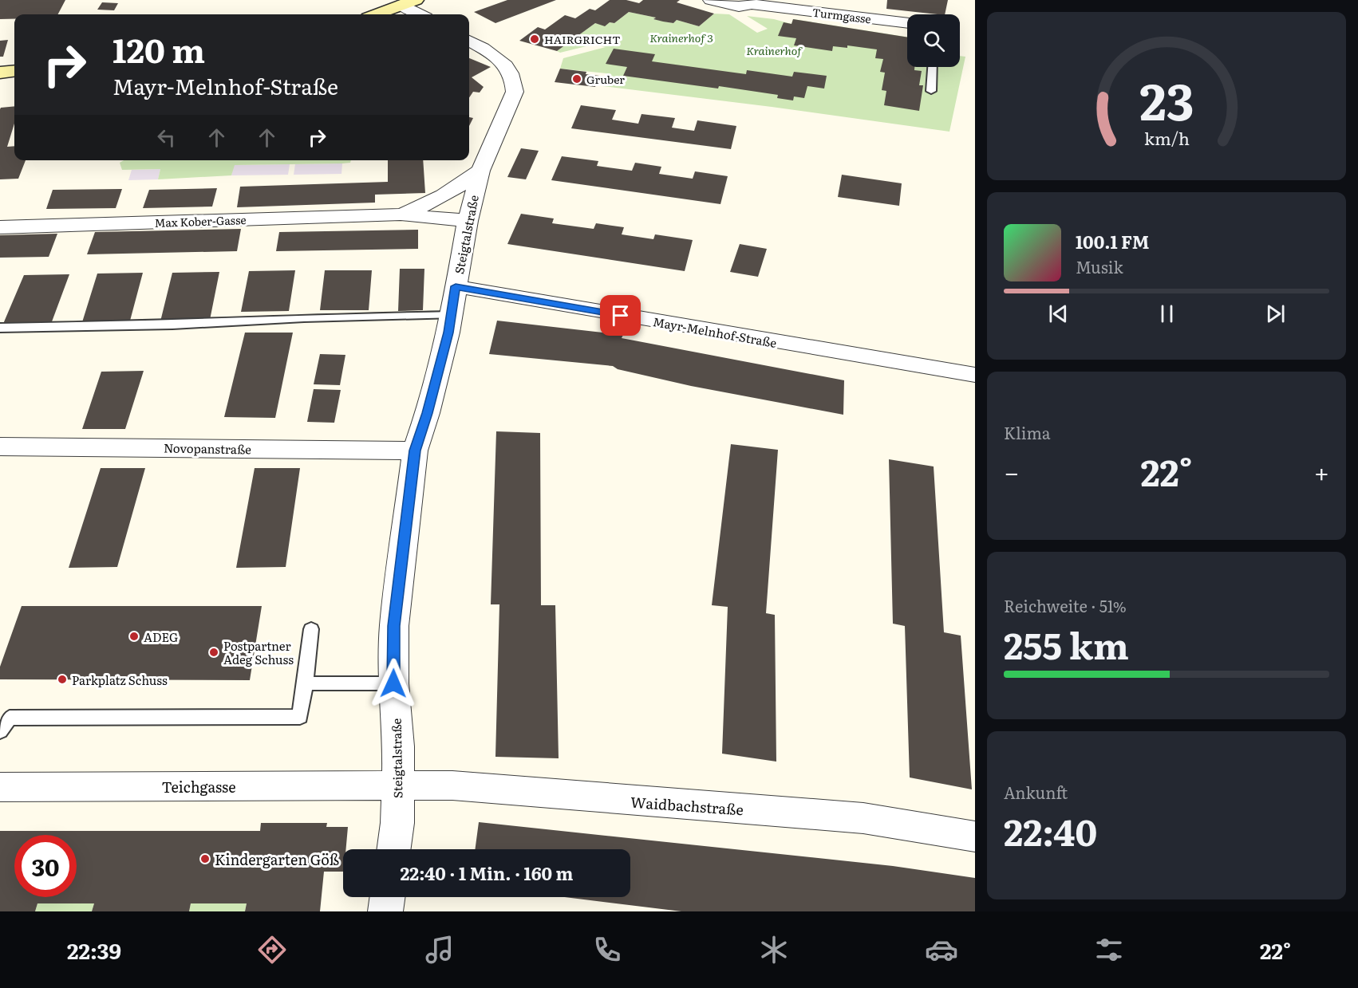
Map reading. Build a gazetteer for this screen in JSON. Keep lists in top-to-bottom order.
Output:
{
  "streets": {
    "street": [
      "Turmgasse",
      "Max Kober-Gasse",
      "Steigtalstraße",
      "Mayr-Melnhof-Straße",
      "Novopanstraße",
      "Teichgasse",
      "Waidbachstraße"
    ]
  },
  "crossings": [
    ["Max Kober-Gasse", "Steigtalstraße"],
    ["Steigtalstraße", "Mayr-Melnhof-Straße"],
    ["Steigtalstraße", "Novopanstraße"],
    ["Steigtalstraße", "Teichgasse"],
    ["Steigtalstraße", "Waidbachstraße"],
    ["Teichgasse", "Waidbachstraße"]
  ],
  "parks": ["Krainerhof 3", "Krainerhof"],
  "places": [
    "HAIRGRICHT",
    "Gruber",
    "ADEG",
    "Postpartner Adeg Schuss",
    "Parkplatz Schuss",
    "Kindergarten Göß"
  ],
  "page": {
    "turn": ["120 m", "Mayr-Melnhof-Straße"],
    "song": ["100.1 FM", "Musik"],
    "tile": [
      "Klima",
      ["Reichweite · 51%", "255 km"],
      ["Ankunft", "22:40"]
    ],
    "heat": ["−", "22°", "+"],
    "limit": "30",
    "trip": "22:40 · 1 Min. · 160 m",
    "tabs": ["22:39", "22°"],
    "gauge": ["23", "km/h"]
  }
}
